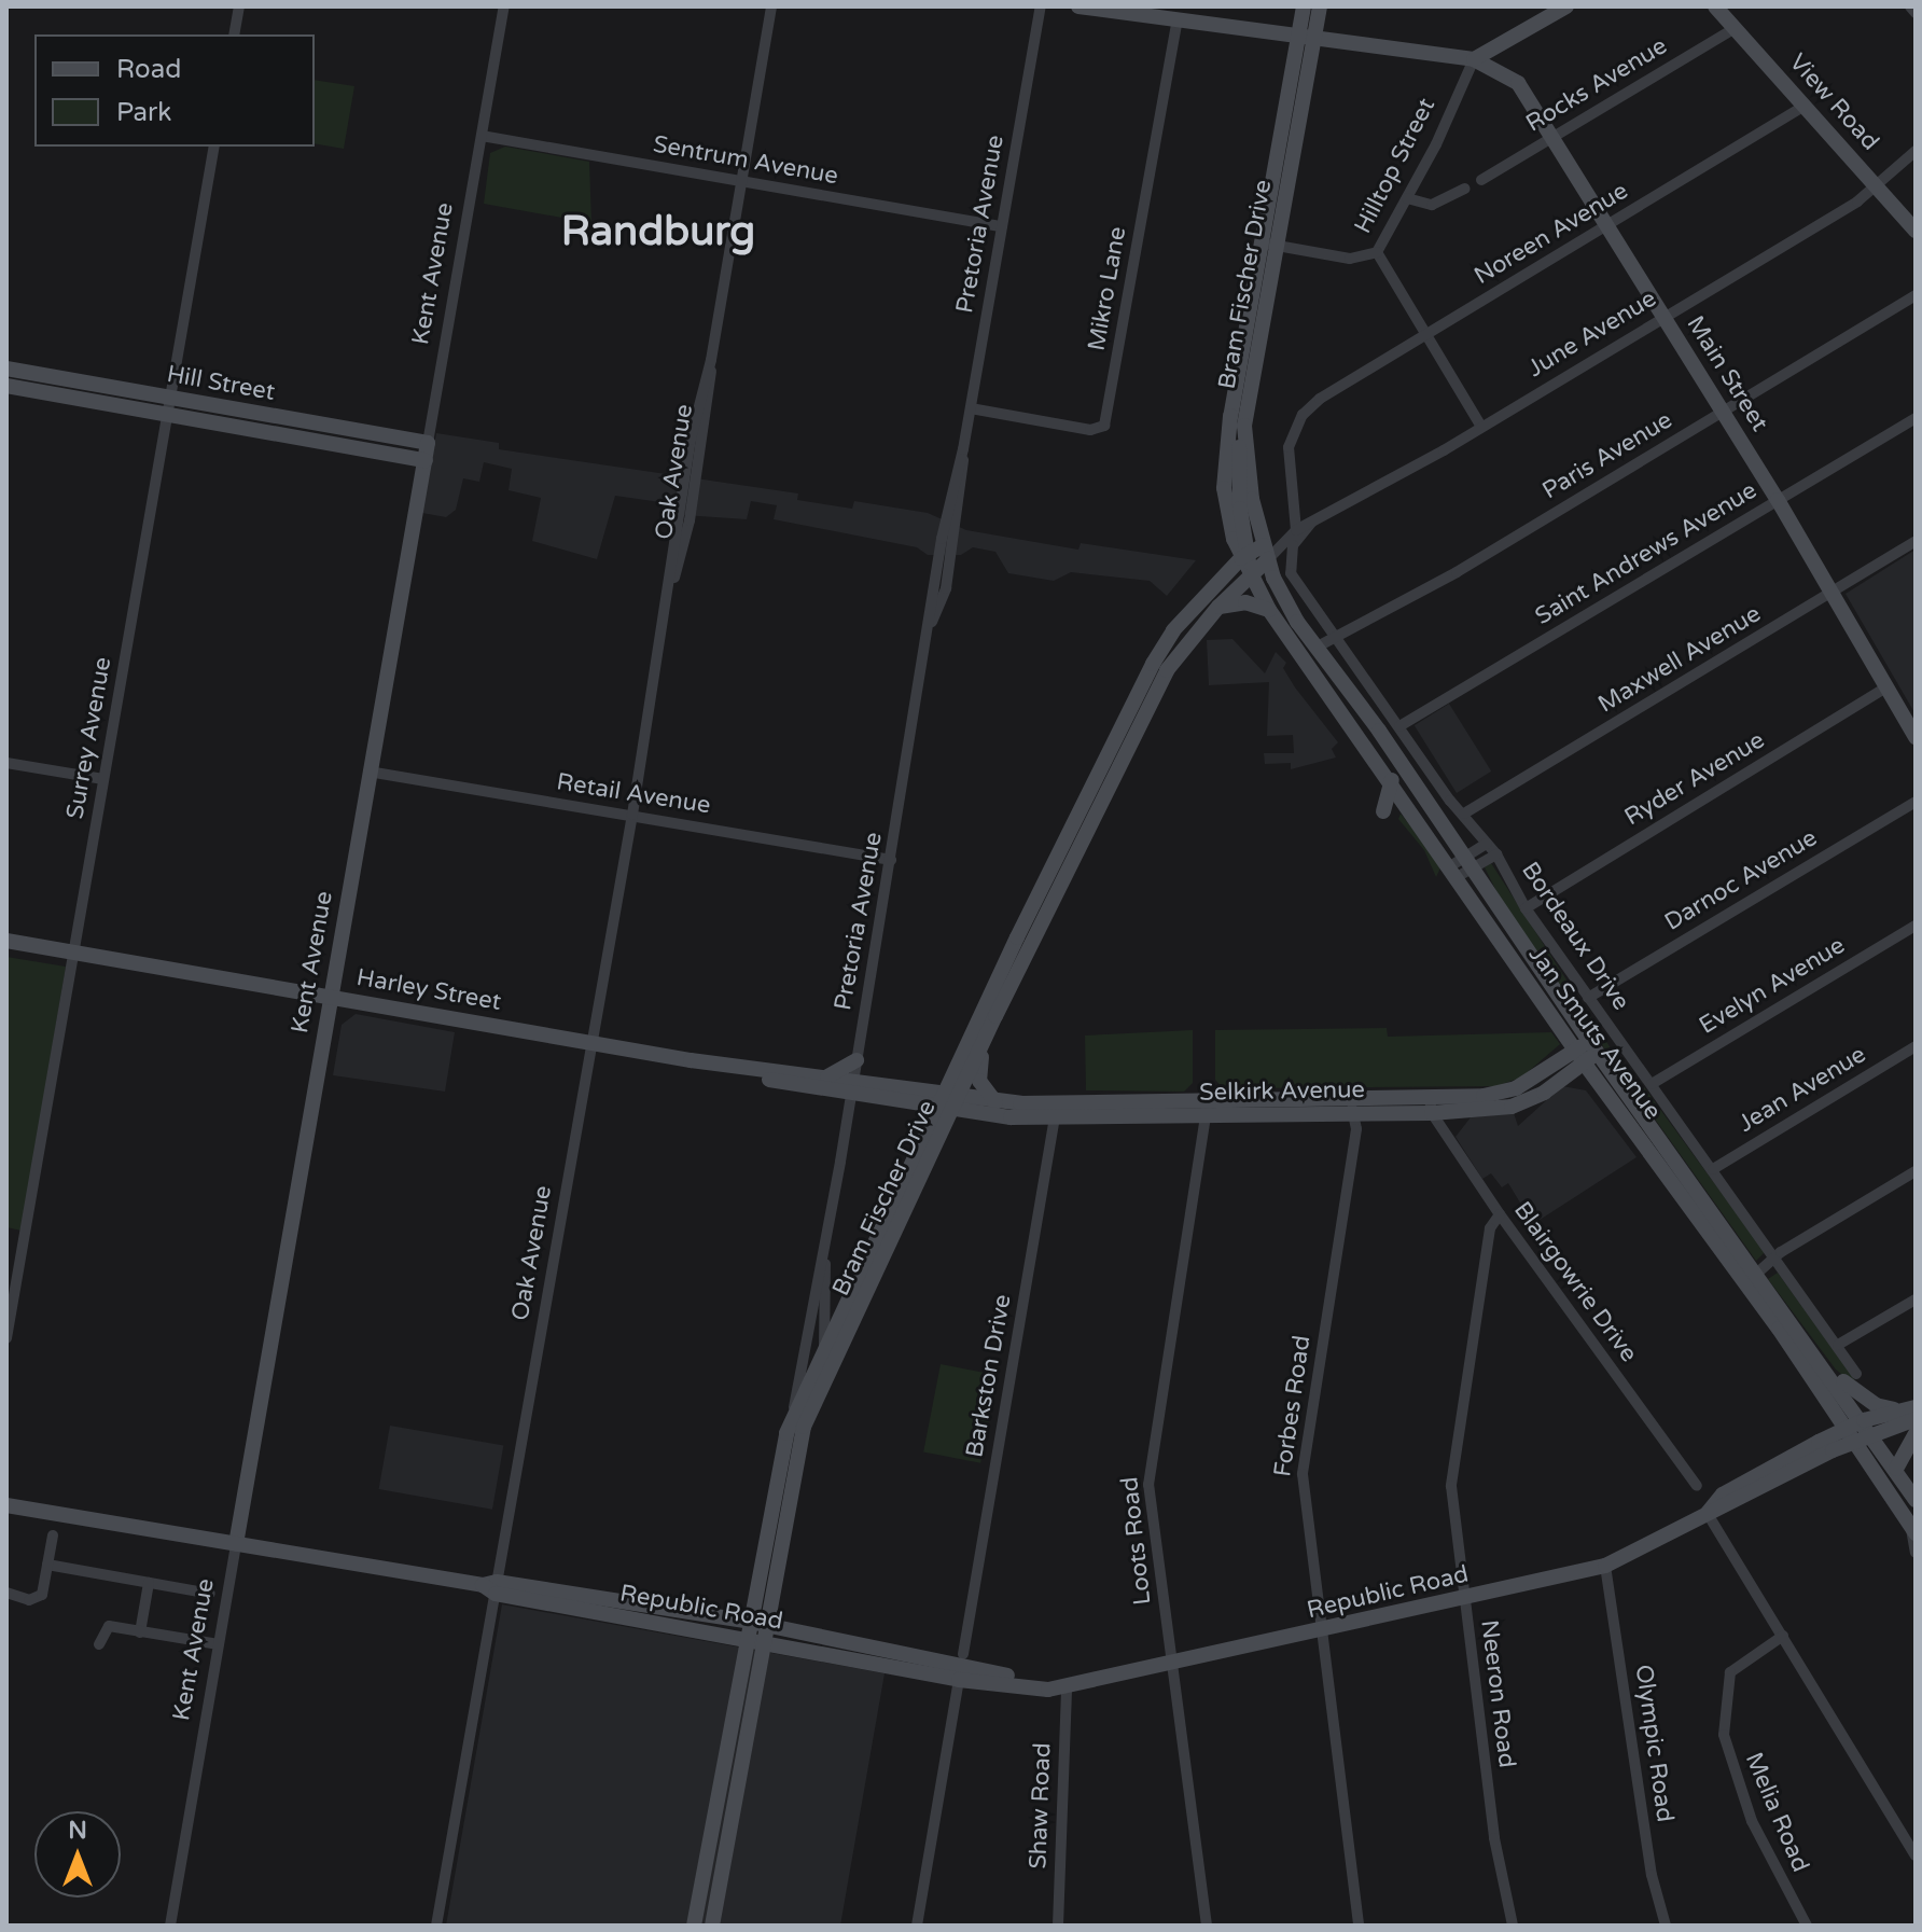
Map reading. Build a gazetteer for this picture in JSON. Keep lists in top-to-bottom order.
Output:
{
  "streets": {
    "main road": [
      "View Road",
      "Kent Avenue",
      "Bram Fischer Drive",
      "Main Street",
      "Hill Street",
      "Harley Street",
      "Jan Smuts Avenue",
      "Selkirk Avenue",
      "Republic Road"
    ],
    "street": [
      "Rocks Avenue",
      "Sentrum Avenue",
      "Hilltop Street",
      "Pretoria Avenue",
      "Noreen Avenue",
      "Mikro Lane",
      "June Avenue",
      "Paris Avenue",
      "Oak Avenue",
      "Saint Andrews Avenue",
      "Maxwell Avenue",
      "Surrey Avenue",
      "Ryder Avenue",
      "Retail Avenue",
      "Darnoc Avenue",
      "Bordeaux Drive",
      "Evelyn Avenue",
      "Jean Avenue",
      "Blairgowrie Drive",
      "Barkston Drive",
      "Forbes Road",
      "Loots Road",
      "Neeron Road",
      "Olympic Road",
      "Shaw Road",
      "Melia Road"
    ]
  },
  "crossings": [
    ["Rocks Avenue", "View Road"],
    ["Rocks Avenue", "Main Street"],
    ["View Road", "Noreen Avenue"],
    ["View Road", "June Avenue"],
    ["Sentrum Avenue", "Pretoria Avenue"],
    ["Sentrum Avenue", "Kent Avenue"],
    ["Sentrum Avenue", "Oak Avenue"],
    ["Hilltop Street", "Noreen Avenue"],
    ["Hilltop Street", "June Avenue"],
    ["Hilltop Street", "Main Street"],
    ["Pretoria Avenue", "Bram Fischer Drive"],
    ["Pretoria Avenue", "Mikro Lane"],
    ["Pretoria Avenue", "Retail Avenue"],
    ["Pretoria Avenue", "Harley Street"],
    ["Noreen Avenue", "June Avenue"],
    ["Noreen Avenue", "Main Street"],
    ["Kent Avenue", "Hill Street"],
    ["Kent Avenue", "Retail Avenue"],
    ["Kent Avenue", "Harley Street"],
    ["Kent Avenue", "Republic Road"],
    ["Bram Fischer Drive", "June Avenue"],
    ["Bram Fischer Drive", "Harley Street"],
    ["Bram Fischer Drive", "Jan Smuts Avenue"],
    ["Bram Fischer Drive", "Selkirk Avenue"],
    ["Bram Fischer Drive", "Republic Road"],
    ["June Avenue", "Main Street"],
    ["June Avenue", "Bordeaux Drive"],
    ["June Avenue", "Jan Smuts Avenue"],
    ["Main Street", "Paris Avenue"],
    ["Main Street", "Saint Andrews Avenue"],
    ["Main Street", "Maxwell Avenue"],
    ["Main Street", "Ryder Avenue"],
    ["Hill Street", "Surrey Avenue"],
    ["Paris Avenue", "Bordeaux Drive"],
    ["Paris Avenue", "Jan Smuts Avenue"],
    ["Oak Avenue", "Retail Avenue"],
    ["Oak Avenue", "Harley Street"],
    ["Oak Avenue", "Republic Road"],
    ["Saint Andrews Avenue", "Bordeaux Drive"],
    ["Maxwell Avenue", "Bordeaux Drive"],
    ["Surrey Avenue", "Harley Street"],
    ["Ryder Avenue", "Bordeaux Drive"],
    ["Darnoc Avenue", "Bordeaux Drive"],
    ["Bordeaux Drive", "Evelyn Avenue"],
    ["Bordeaux Drive", "Jean Avenue"],
    ["Harley Street", "Selkirk Avenue"],
    ["Jan Smuts Avenue", "Selkirk Avenue"],
    ["Jan Smuts Avenue", "Republic Road"],
    ["Selkirk Avenue", "Blairgowrie Drive"],
    ["Selkirk Avenue", "Barkston Drive"],
    ["Selkirk Avenue", "Forbes Road"],
    ["Selkirk Avenue", "Loots Road"],
    ["Blairgowrie Drive", "Neeron Road"],
    ["Barkston Drive", "Republic Road"],
    ["Forbes Road", "Republic Road"],
    ["Loots Road", "Republic Road"],
    ["Republic Road", "Neeron Road"],
    ["Republic Road", "Olympic Road"],
    ["Republic Road", "Shaw Road"]
  ],
  "districts": ["Randburg"],
  "legend": ["Road", "Park"],
  "north": "top"
}
